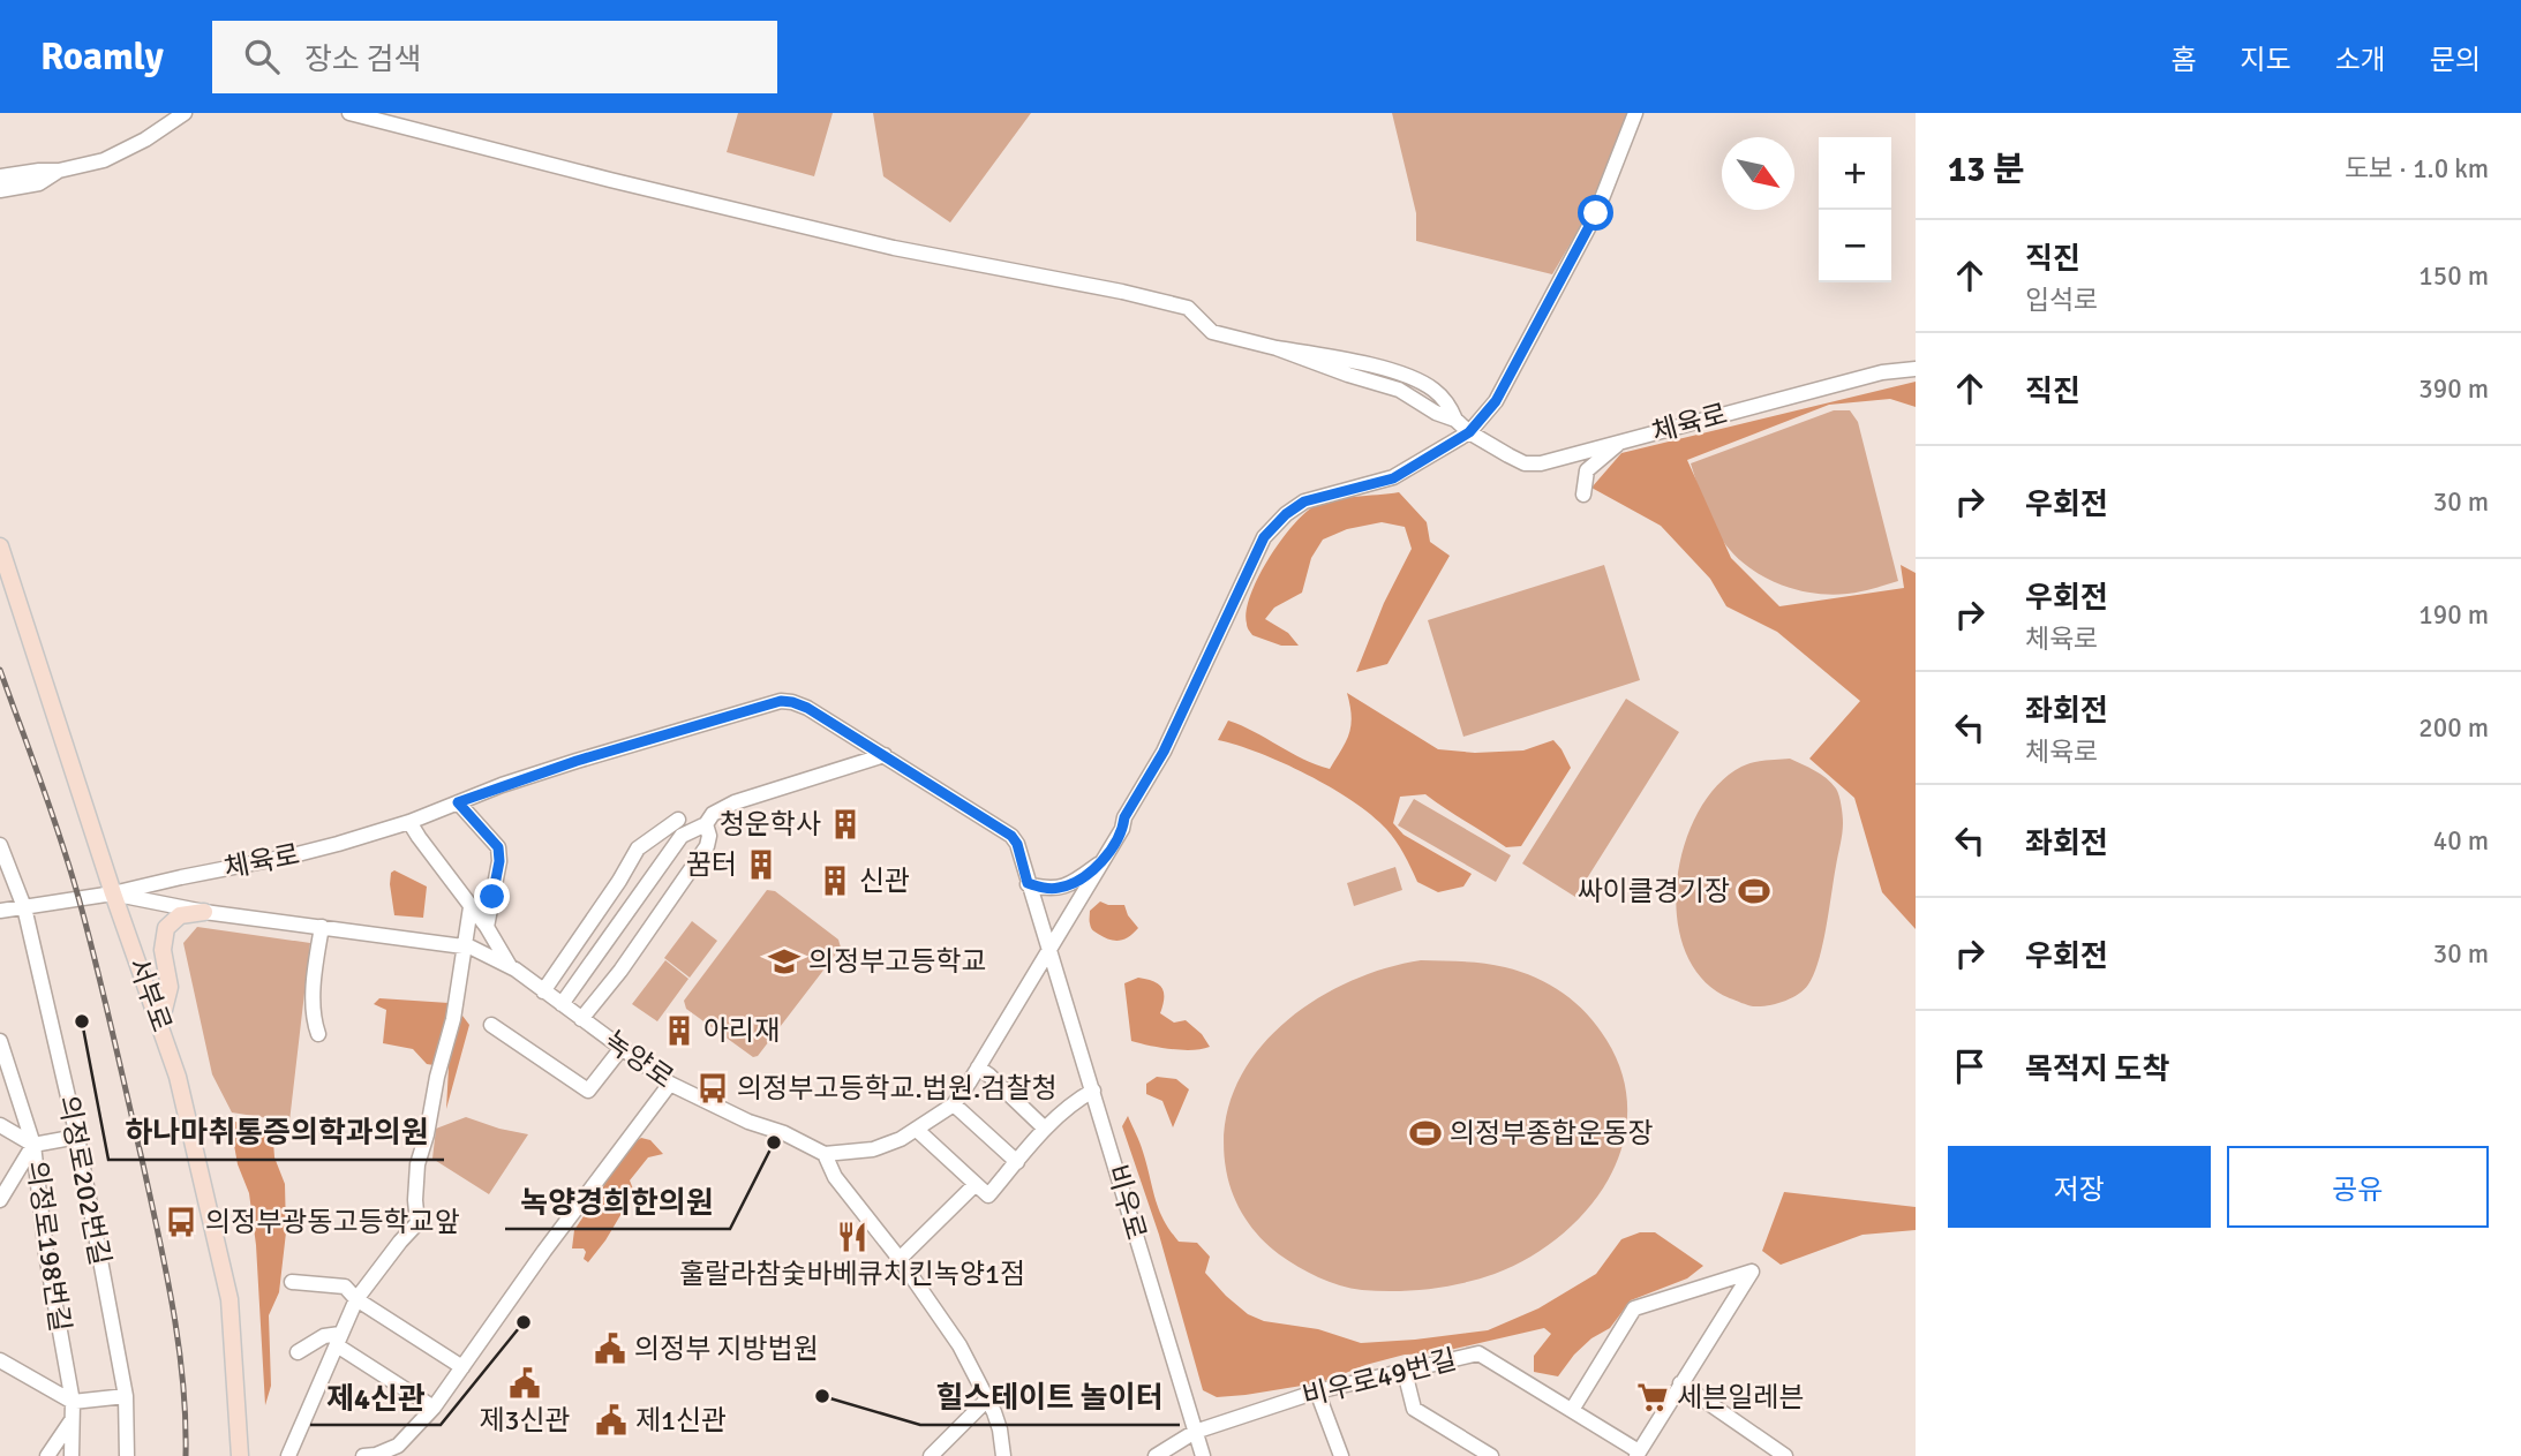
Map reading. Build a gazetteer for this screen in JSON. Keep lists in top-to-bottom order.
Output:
{
  "streets": {
    "main road": ["서부로"],
    "street": [
      "체육로",
      "녹양로",
      "의정로202번길",
      "비우로",
      "의정로198번길",
      "비우로49번길"
    ]
  },
  "crossings": [
    ["체육로", "서부로"],
    ["체육로", "녹양로"],
    ["체육로", "의정로202번길"],
    ["체육로", "비우로"],
    ["서부로", "녹양로"],
    ["비우로", "비우로49번길"]
  ],
  "places": {
    "building": [
      "청운학사",
      "꿈터",
      "신관",
      "아리재"
    ],
    "sports": ["싸이클경기장", "의정부종합운동장"],
    "school or university": ["의정부고등학교"],
    "other": [
      "하나마취통증의학과의원",
      "녹양경희한의원",
      "제4신관",
      "힐스테이트 놀이터"
    ],
    "bus stop": ["의정부고등학교.법원.검찰청", "의정부광동고등학교앞"],
    "restaurant": ["훌랄라참숯바베큐치킨녹양1점"],
    "public building": ["의정부 지방법원", "제3신관", "제1신관"],
    "supermarket": ["세븐일레븐"]
  },
  "north": "bottom right",
  "page": {
    "header": "Roamly",
    "search": "장소 검색",
    "nav": [
      "홈",
      "지도",
      "소개",
      "문의"
    ],
    "heading": ["13 분", "도보 · 1.0 km"],
    "map_buttons": ["+", "−"],
    "list": [
      ["직진", "입석로", "150 m"],
      ["직진", "390 m"],
      ["우회전", "30 m"],
      ["우회전", "체육로", "190 m"],
      ["좌회전", "체육로", "200 m"],
      ["좌회전", "40 m"],
      ["우회전", "30 m"],
      "목적지 도착"
    ],
    "buttons": ["저장", "공유"]
  }
}
